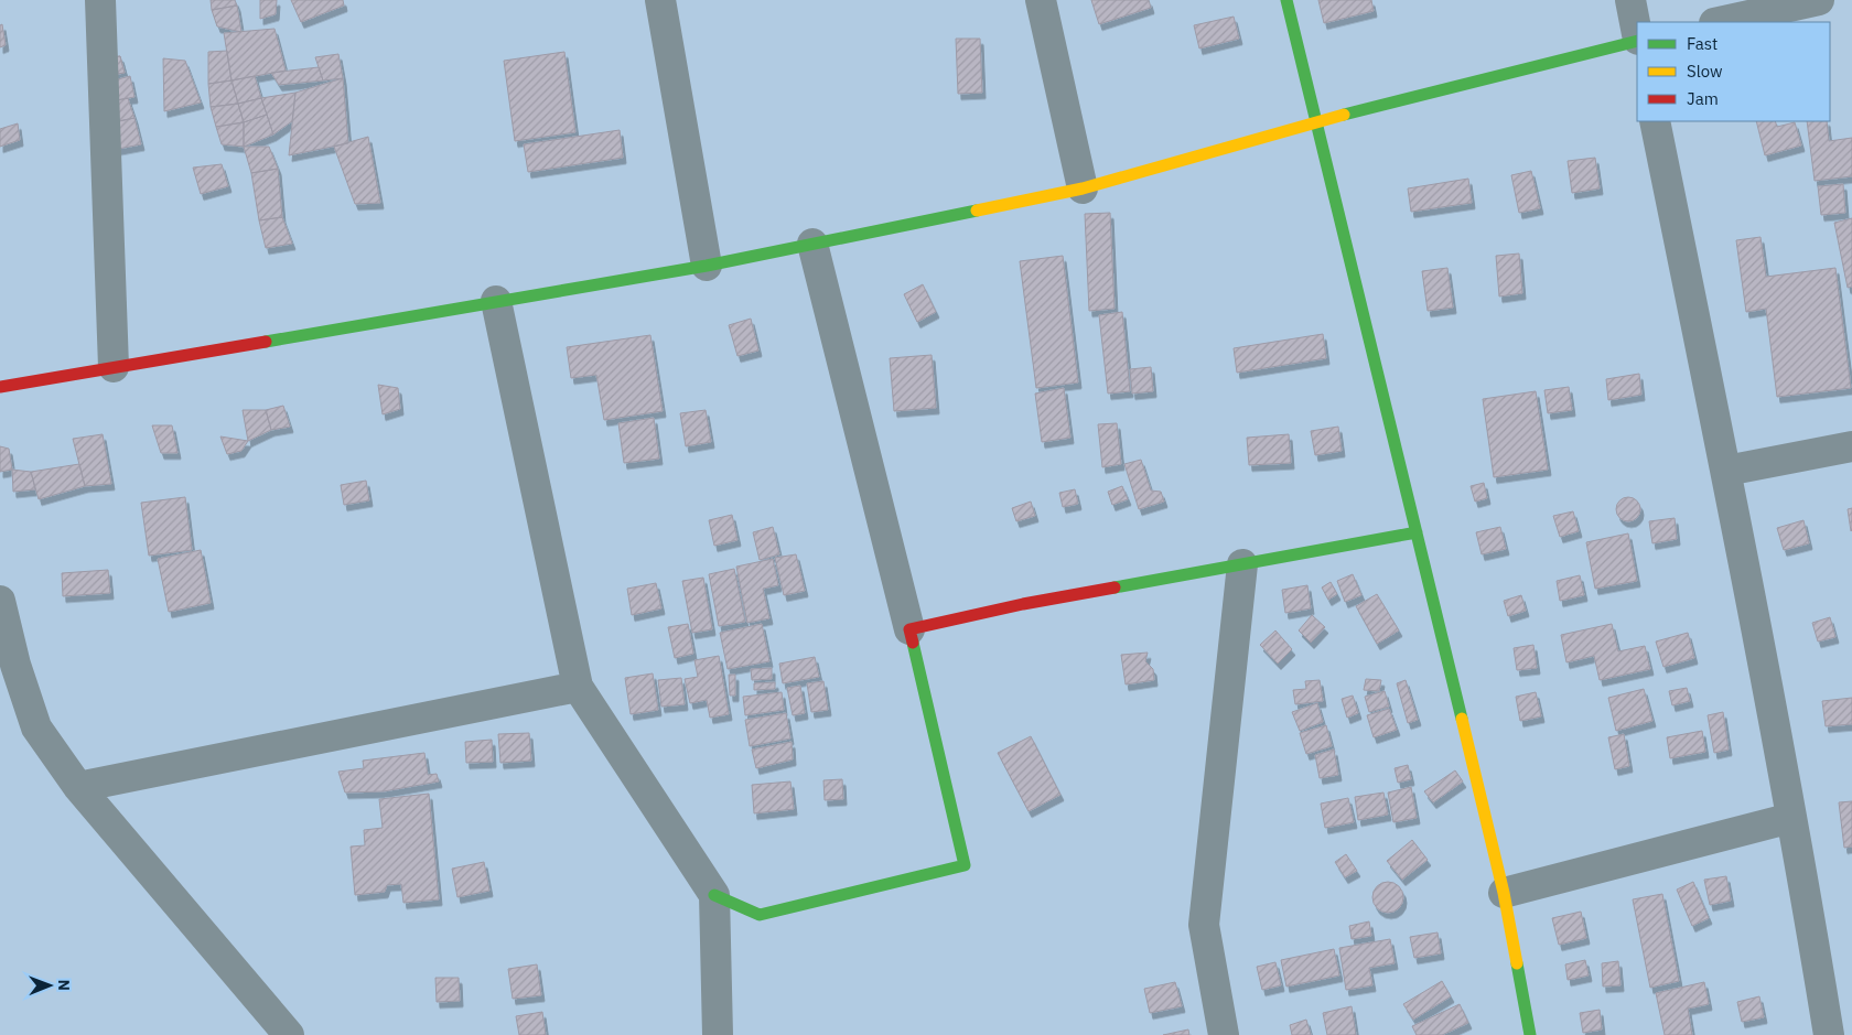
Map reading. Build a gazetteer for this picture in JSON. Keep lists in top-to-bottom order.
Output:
{
  "legend": ["Fast", "Slow", "Jam"],
  "north": "right"
}
